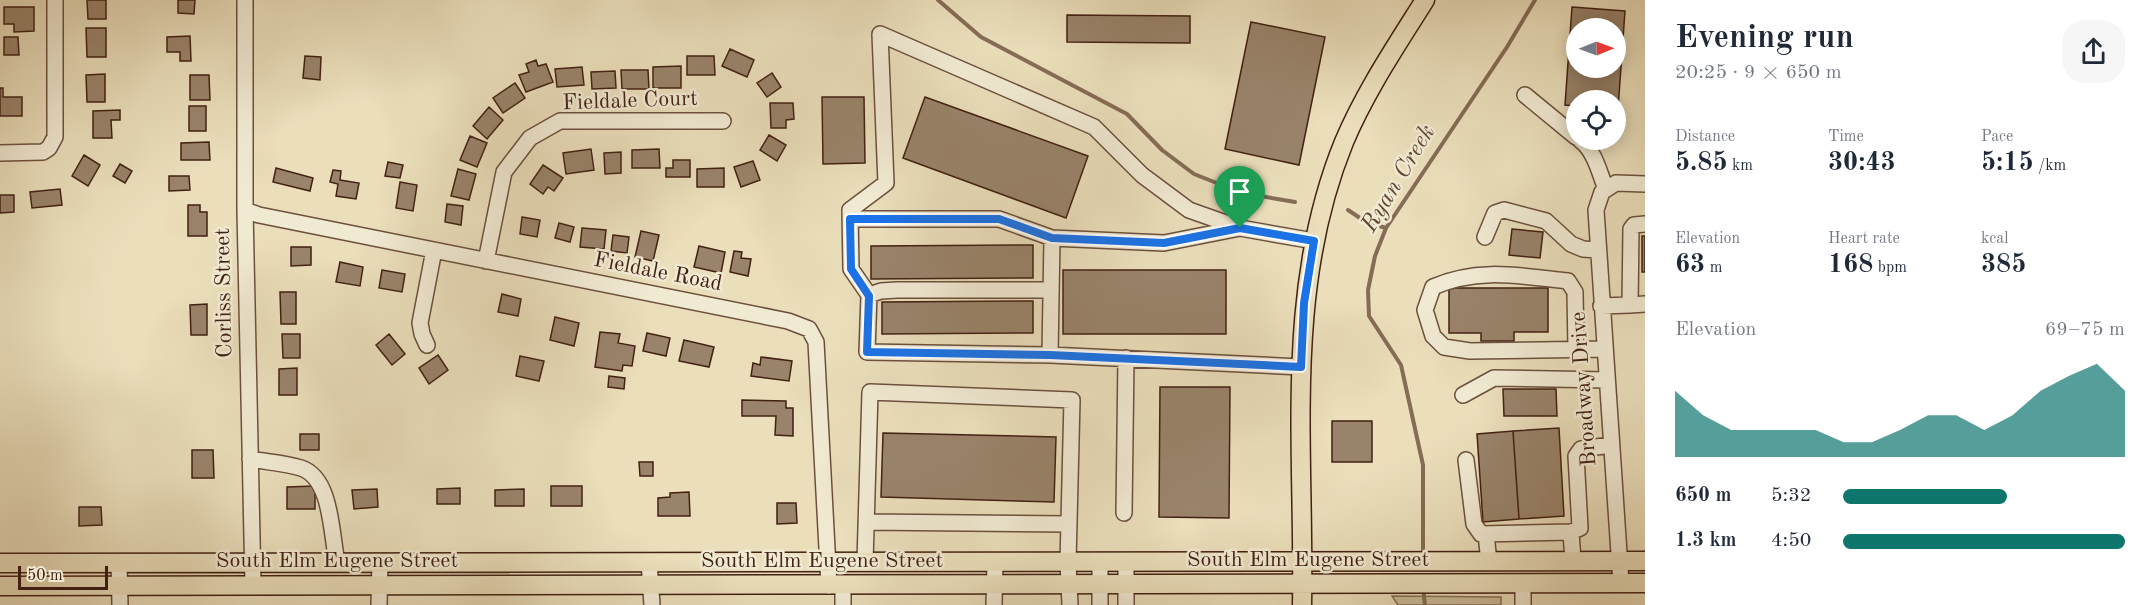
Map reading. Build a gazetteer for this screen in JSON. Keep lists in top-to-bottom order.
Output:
{
  "streets": {
    "main road": ["South Elm Eugene Street"],
    "street": [
      "Fieldale Court",
      "Fieldale Road",
      "Corliss Street",
      "Broadway Drive"
    ]
  },
  "crossings": [
    ["Fieldale Court", "Fieldale Road"],
    ["Fieldale Road", "Corliss Street"],
    ["Fieldale Road", "South Elm Eugene Street"],
    ["Corliss Street", "South Elm Eugene Street"],
    ["Broadway Drive", "South Elm Eugene Street"]
  ],
  "water": ["Ryan Creek"],
  "scale_bar": "50 m",
  "north": "right",
  "page": {
    "heading": ["Evening run", "20:25 · 9 × 650 m"],
    "stats": [
      ["Distance", "5.85 km"],
      ["Time", "30:43"],
      ["Pace", "5:15 /km"],
      ["Elevation", "63 m"],
      ["Heart rate", "168 bpm"],
      ["kcal", "385"]
    ],
    "chart": ["Elevation", "69–75 m"],
    "list": [
      {
        "name": "650 m",
        "note": "5:32"
      },
      {
        "name": "1.3 km",
        "note": "4:50"
      }
    ],
    "scale": "50 m"
  }
}
